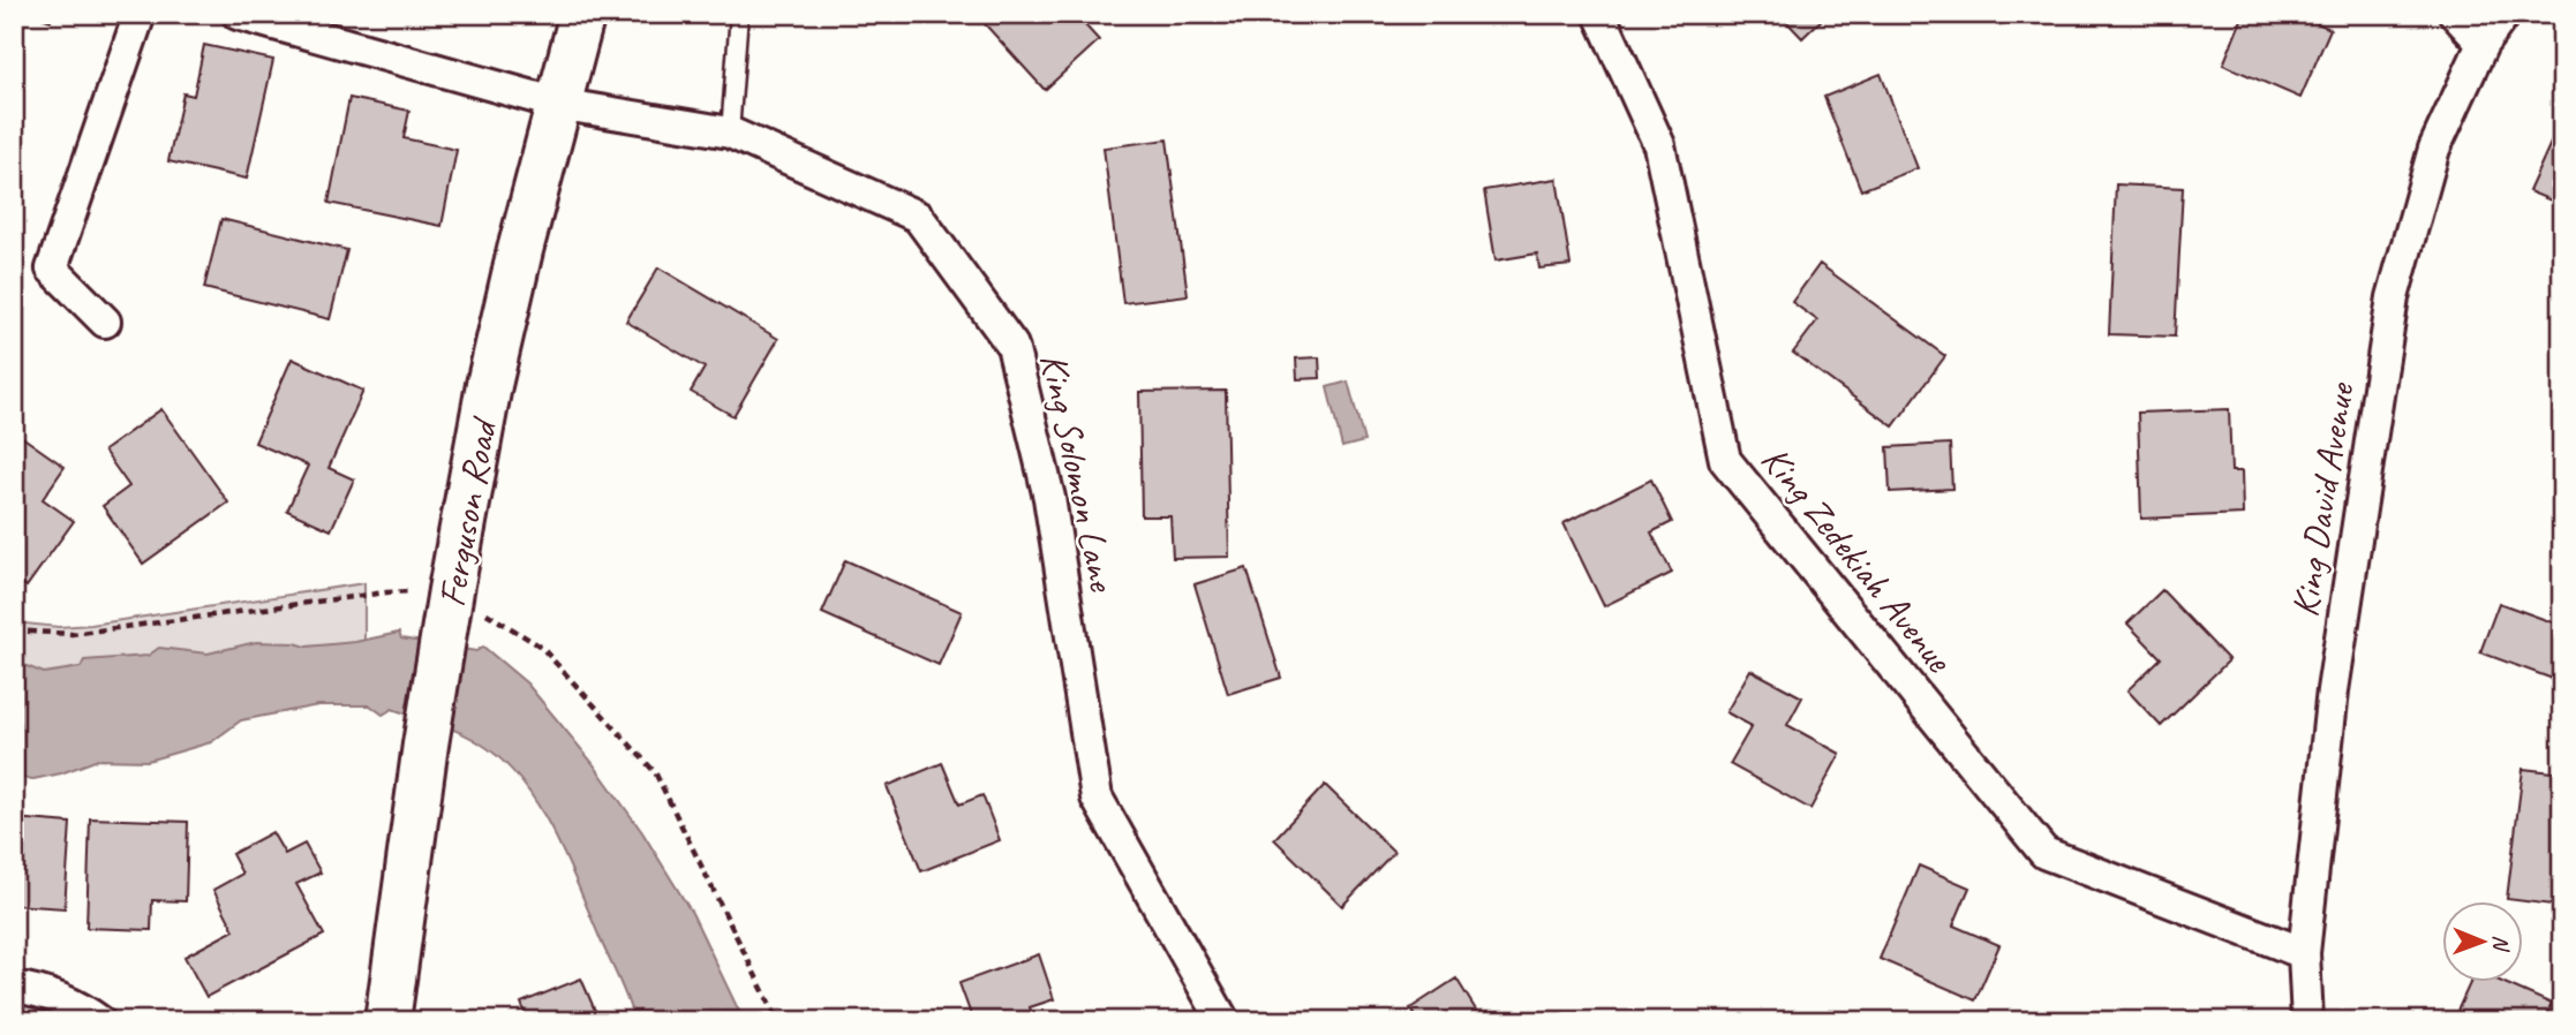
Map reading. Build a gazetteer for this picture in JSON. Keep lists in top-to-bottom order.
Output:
{
  "streets": {
    "street": [
      "King Solomon Lane",
      "King David Avenue",
      "Ferguson Road",
      "King Zedekiah Avenue"
    ]
  },
  "crossings": [
    ["King Solomon Lane", "Ferguson Road"],
    ["King David Avenue", "King Zedekiah Avenue"]
  ],
  "north": "right"
}
